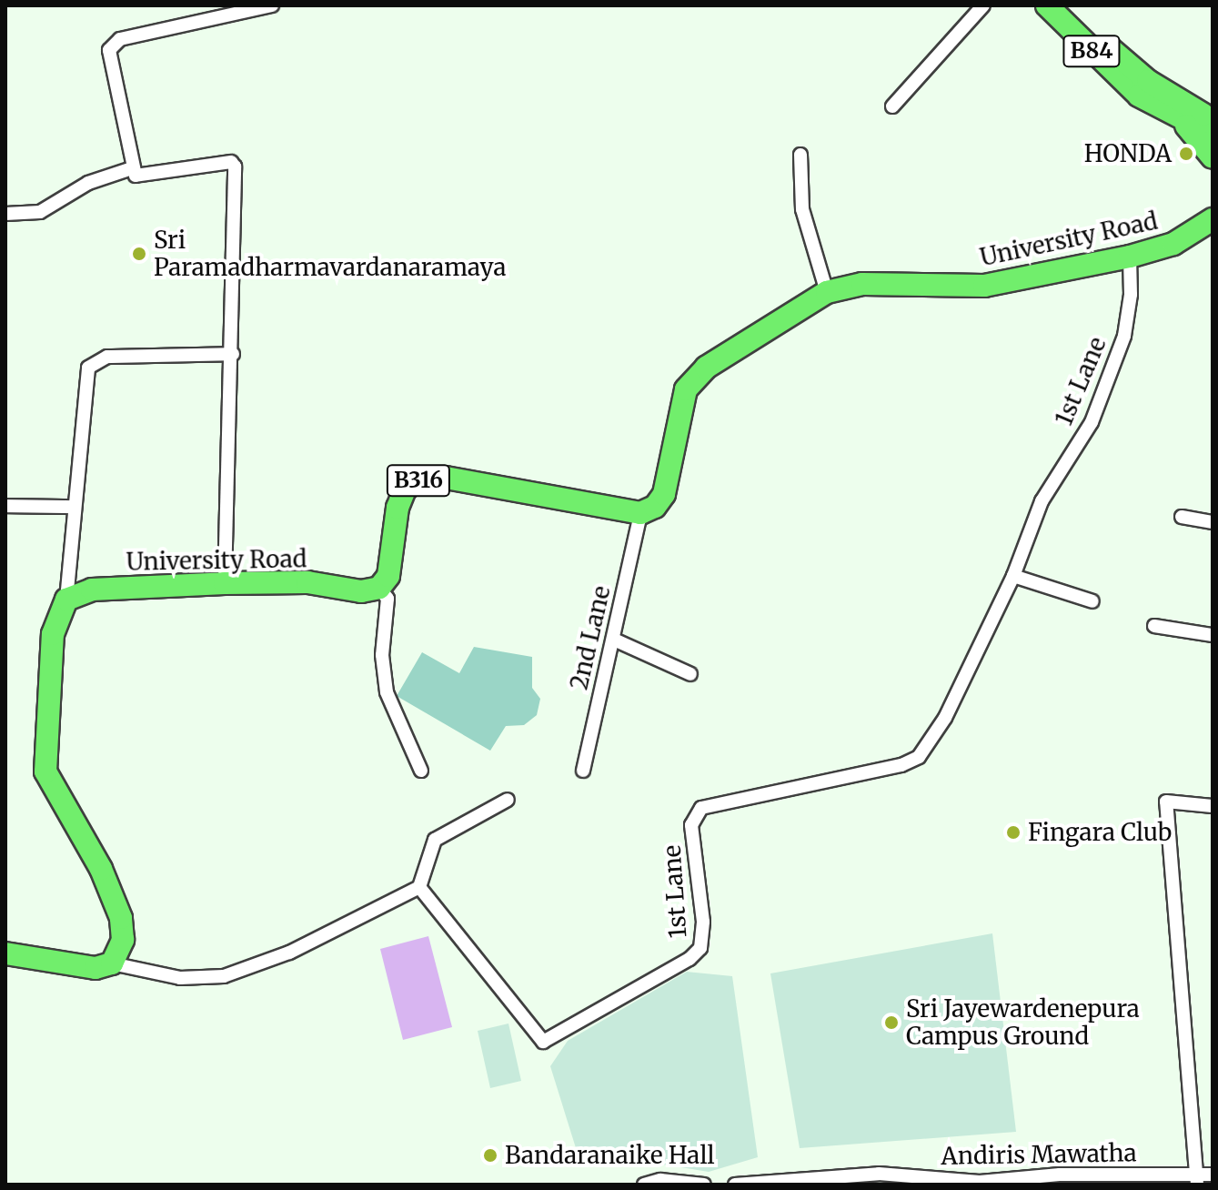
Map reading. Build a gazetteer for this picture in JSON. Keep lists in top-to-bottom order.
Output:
{
  "streets": {
    "main road": ["B84", "University Road", "B316"],
    "street": ["1st Lane", "2nd Lane", "Andiris Mawatha"]
  },
  "crossings": [
    ["University Road", "1st Lane"],
    ["University Road", "B316"],
    ["University Road", "2nd Lane"],
    ["B316", "2nd Lane"]
  ],
  "places": [
    "HONDA",
    "Sri Paramadharmavardanaramaya",
    "Fingara Club",
    "Sri Jayewardenepura Campus Ground",
    "Bandaranaike Hall"
  ]
}
